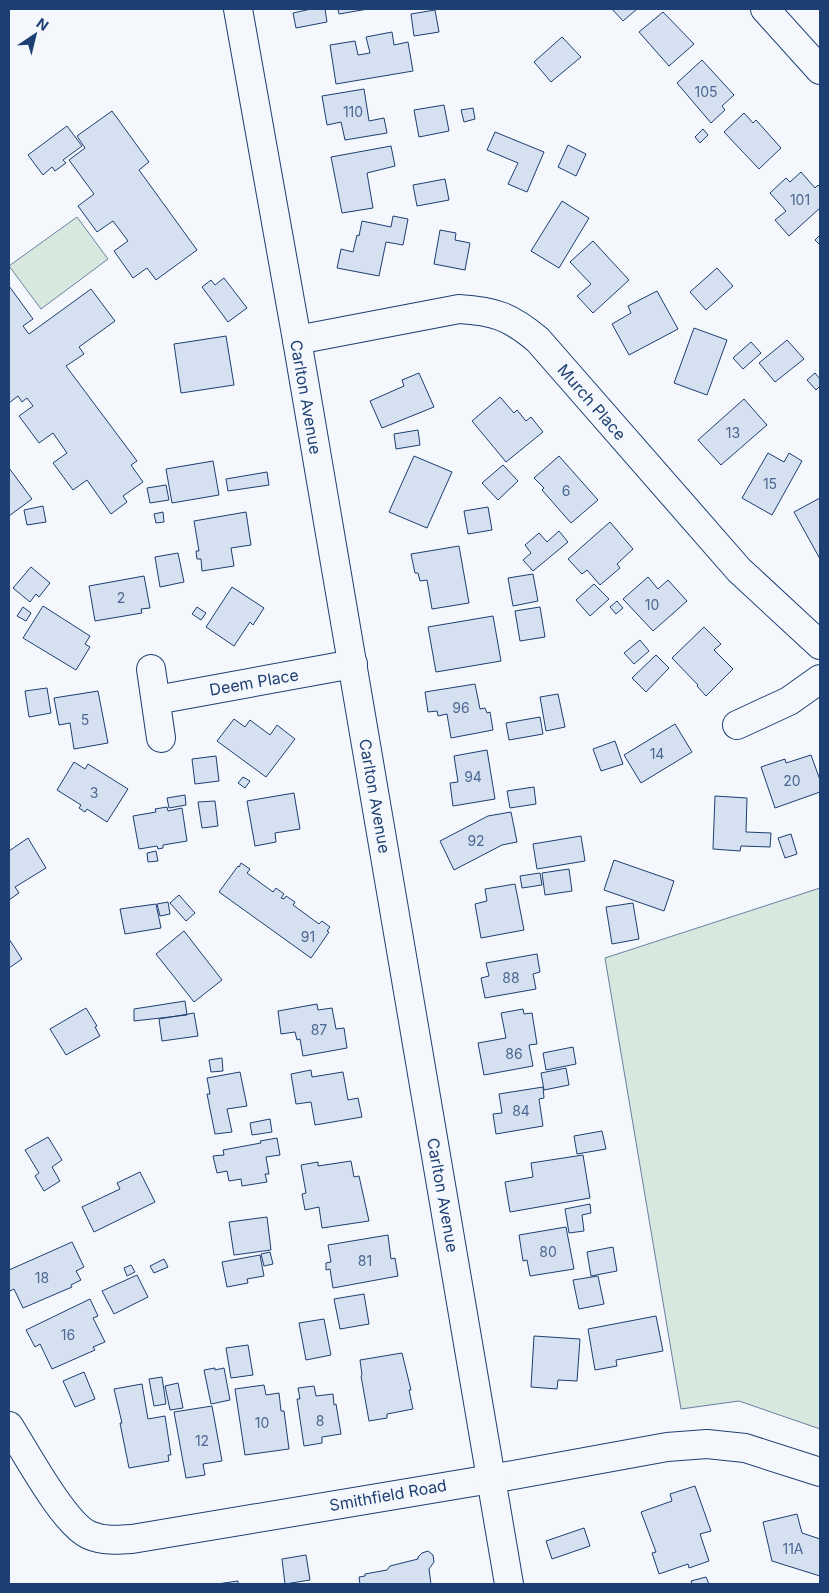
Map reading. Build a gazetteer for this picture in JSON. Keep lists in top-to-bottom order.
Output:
{
  "streets": {
    "main road": [
      "Carlton Avenue",
      "Murch Place",
      "Deem Place",
      "Smithfield Road"
    ]
  },
  "crossings": [
    ["Carlton Avenue", "Murch Place"],
    ["Carlton Avenue", "Deem Place"],
    ["Carlton Avenue", "Smithfield Road"]
  ],
  "house_numbers": [
    "105",
    "110",
    "101",
    "13",
    "15",
    "6",
    "2",
    "10",
    "96",
    "5",
    "14",
    "94",
    "20",
    "3",
    "92",
    "91",
    "88",
    "87",
    "86",
    "84",
    "80",
    "81",
    "18",
    "16",
    "8",
    "10",
    "12",
    "11A"
  ],
  "north": "top right"
}
